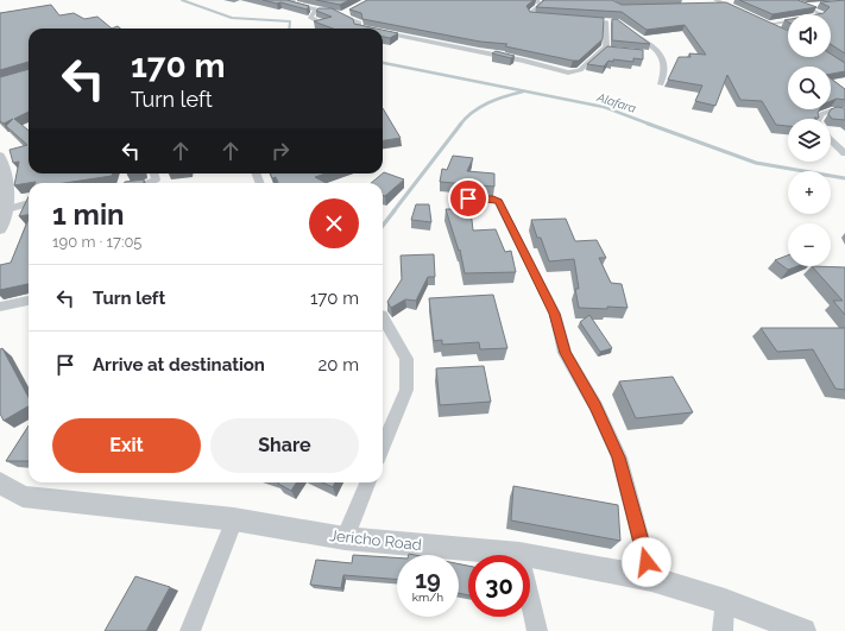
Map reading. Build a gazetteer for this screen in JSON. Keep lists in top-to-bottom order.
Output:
{
  "streets": {
    "street": ["Jericho Road"]
  },
  "water": ["Alafara"],
  "page": {
    "map_buttons": ["+", "−"],
    "turn": ["170 m", "Turn left"],
    "heading": ["1 min", "190 m · 17:05"],
    "list": [
      {
        "name": "Turn left",
        "value": "170 m"
      },
      {
        "name": "Arrive at destination",
        "value": "20 m"
      }
    ],
    "buttons": ["Exit", "Share"],
    "speed": "19 km/h",
    "limit": "30"
  }
}
